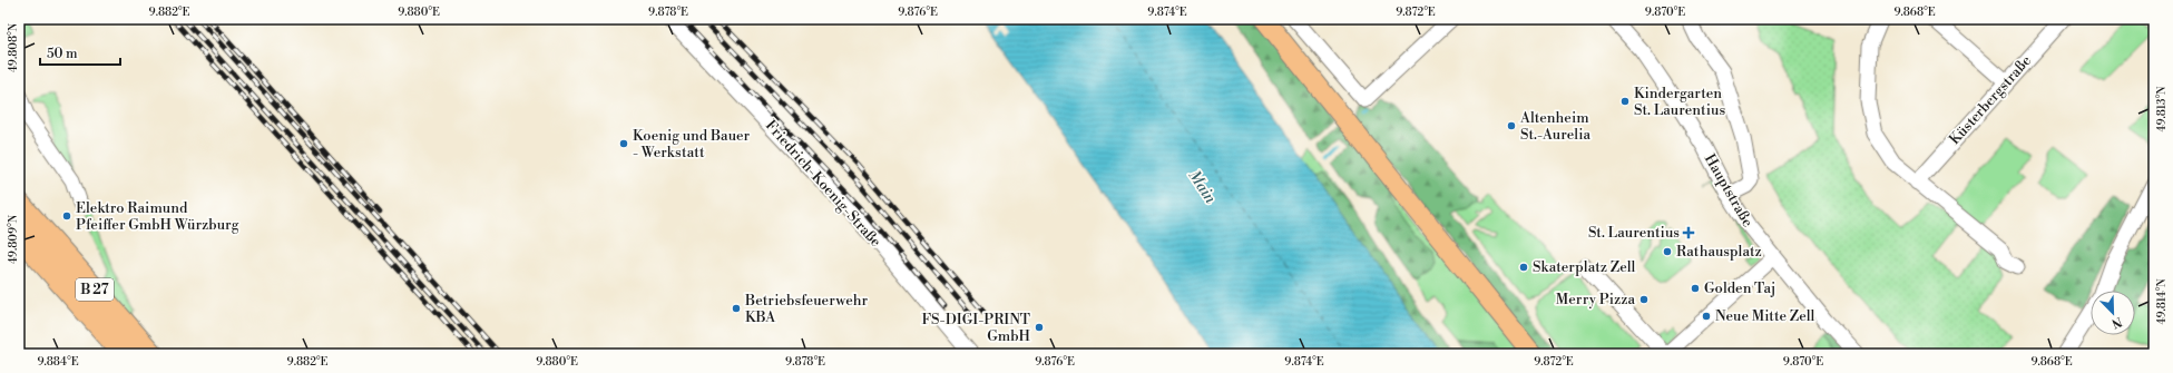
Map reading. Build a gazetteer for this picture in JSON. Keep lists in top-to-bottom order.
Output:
{
  "streets": {
    "highway": ["B 27"],
    "street": ["Küsterbergstraße", "Friedrich-Koenig-Straße", "Hauptstraße"]
  },
  "water": ["Main"],
  "places": {
    "other": [
      "Kindergarten St. Laurentius",
      "Altenheim St.-Aurelia",
      "Koenig und Bauer - Werkstatt",
      "Elektro Raimund Pfeiffer GmbH Würzburg",
      "Rathausplatz",
      "Skaterplatz Zell",
      "Golden Taj",
      "Merry Pizza",
      "Betriebsfeuerwehr KBA",
      "Neue Mitte Zell",
      "FS-DIGI-PRINT GmbH"
    ],
    "health": ["St. Laurentius"]
  },
  "scale_bar": "50 m",
  "north": "bottom right",
  "coordinates": [
    "9.882°E",
    "9.880°E",
    "9.878°E",
    "9.876°E",
    "9.874°E",
    "9.872°E",
    "9.870°E",
    "9.868°E",
    "49.808°N",
    "49.813°N",
    "49.809°N",
    "49.814°N",
    "9.884°E"
  ]
}
